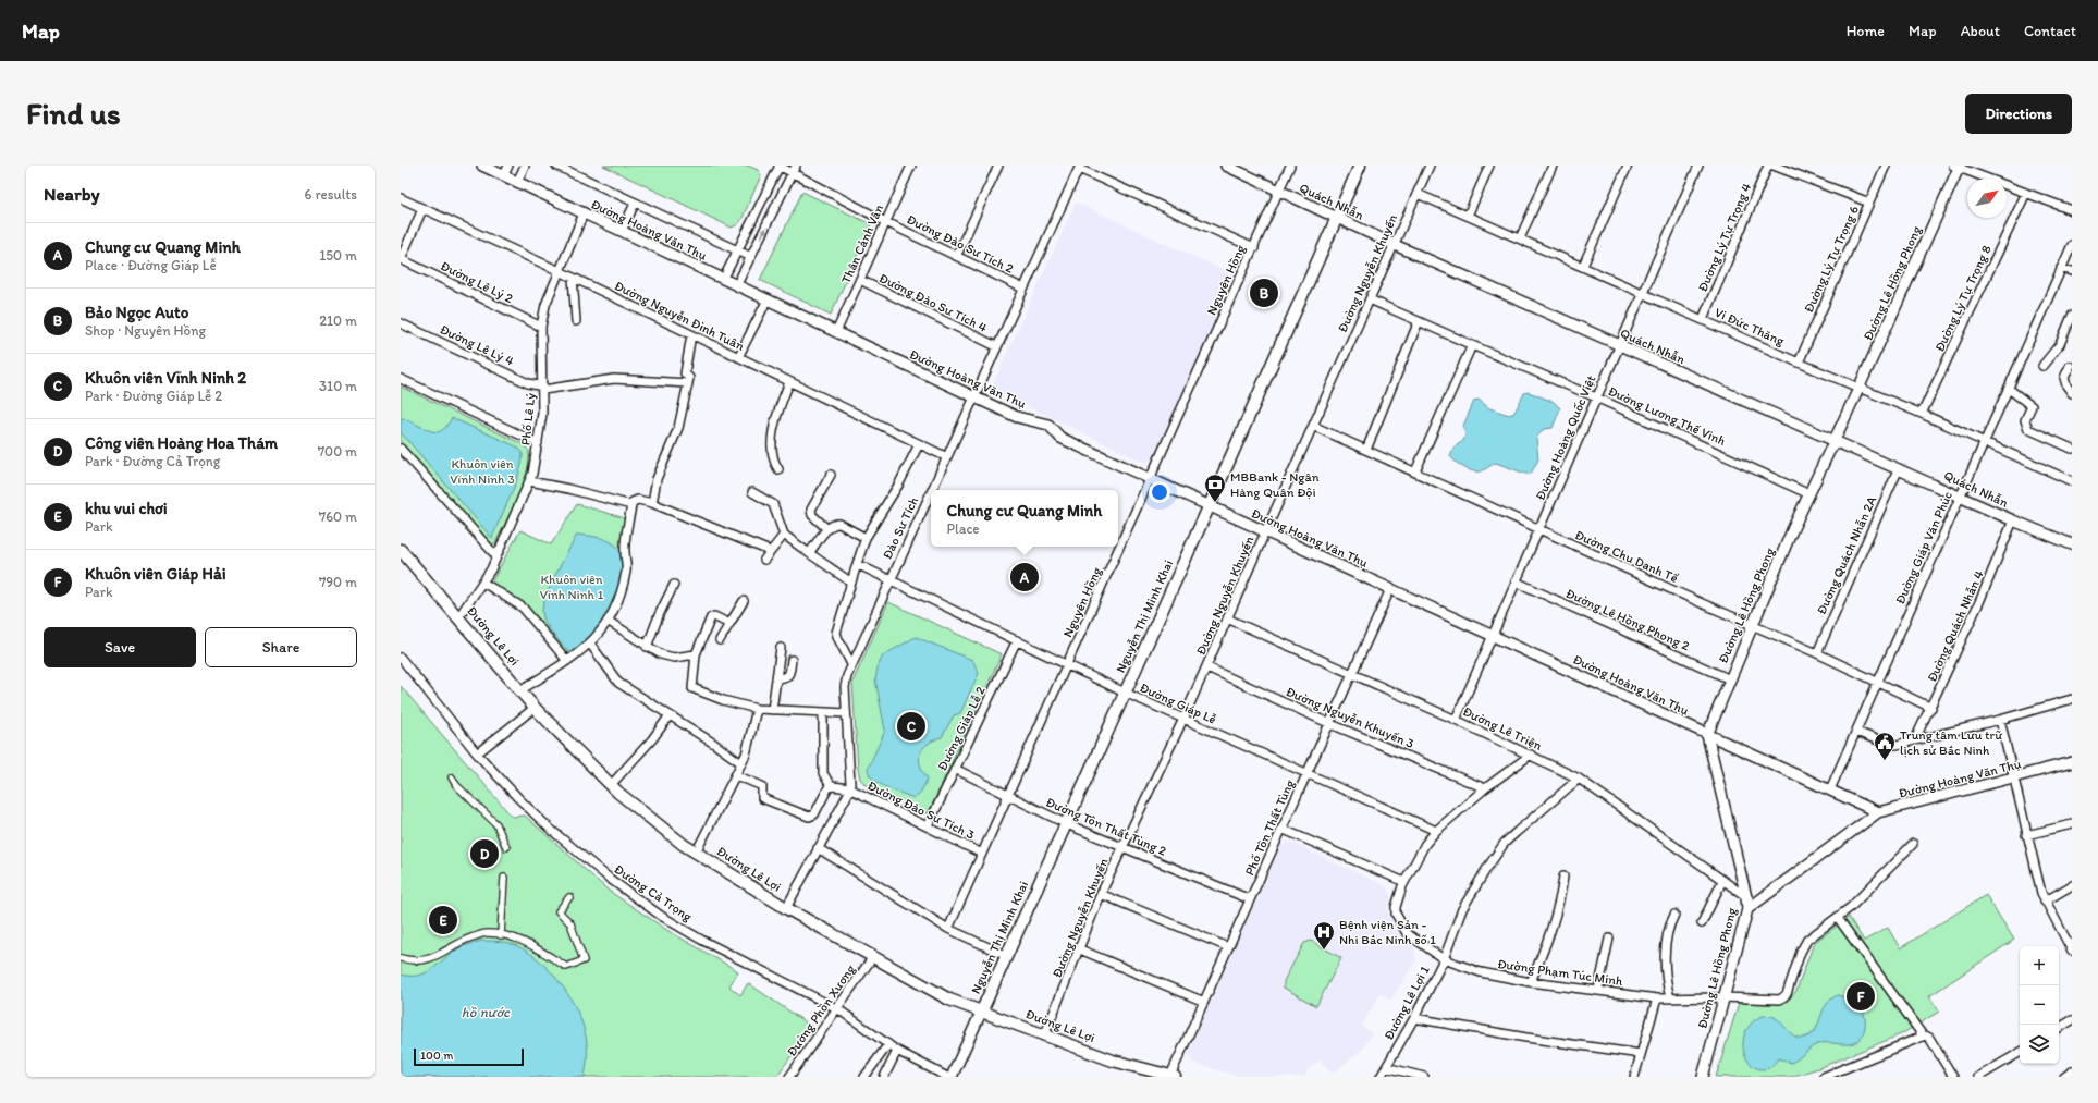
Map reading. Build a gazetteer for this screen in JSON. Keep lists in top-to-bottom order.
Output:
{
  "streets": {
    "main road": ["Nguyễn Thị Minh Khai", "Đường Lê Lợi"],
    "street": [
      "Quách Nhẫn",
      "Đường Hoàng Văn Thụ",
      "Đường Lý Tự Trọng 4",
      "Thân Cảnh Vân",
      "Đường Đào Sư Tích 2",
      "Đường Lý Tự Trọng 6",
      "Đường Nguyễn Khuyến",
      "Nguyên Hồng",
      "Đường Lê Lý 2",
      "Đường Lê Hồng Phong",
      "Đường Lý Tự Trọng 8",
      "Đường Đào Sư Tích 4",
      "Đường Nguyễn Đình Tuân",
      "Vi Đức Thăng",
      "Đường Lê Lý 4",
      "Đường Lương Thế Vinh",
      "Phố Lê Lý",
      "Đường Hoàng Quốc Việt",
      "Đào Sư Tích",
      "Đường Giáp Văn Phúc",
      "Đường Quách Nhẫn 2A",
      "Đường Chu Danh Tể",
      "Đường Lê Hồng Phong 2",
      "Đường Quách Nhẫn 4",
      "Đường Giáp Lễ",
      "Đường Nguyễn Khuyến 3",
      "Đường Giáp Lễ 2",
      "Đường Lê Triện",
      "Đường Đào Sư Tích 3",
      "Đường Tôn Thất Tùng 2",
      "Phố Tôn Thất Tùng",
      "Đường Cả Trọng",
      "Đường Phạm Túc Minh",
      "Đường Lê Lợi 1",
      "Đường Phồn Xương"
    ]
  },
  "crossings": [
    ["Quách Nhẫn", "Đường Nguyễn Khuyến"],
    ["Quách Nhẫn", "Nguyên Hồng"],
    ["Quách Nhẫn", "Đường Lê Hồng Phong"],
    ["Quách Nhẫn", "Đường Hoàng Quốc Việt"],
    ["Quách Nhẫn", "Đường Giáp Văn Phúc"],
    ["Quách Nhẫn", "Đường Quách Nhẫn 2A"],
    ["Quách Nhẫn", "Nguyễn Thị Minh Khai"],
    ["Quách Nhẫn", "Đường Quách Nhẫn 4"],
    ["Đường Hoàng Văn Thụ", "Thân Cảnh Vân"],
    ["Đường Hoàng Văn Thụ", "Đường Nguyễn Khuyến"],
    ["Đường Hoàng Văn Thụ", "Nguyên Hồng"],
    ["Đường Hoàng Văn Thụ", "Đường Lê Hồng Phong"],
    ["Đường Hoàng Văn Thụ", "Phố Lê Lý"],
    ["Đường Hoàng Văn Thụ", "Đường Hoàng Quốc Việt"],
    ["Đường Hoàng Văn Thụ", "Đào Sư Tích"],
    ["Đường Hoàng Văn Thụ", "Đường Giáp Văn Phúc"],
    ["Đường Hoàng Văn Thụ", "Nguyễn Thị Minh Khai"],
    ["Đường Hoàng Văn Thụ", "Phố Tôn Thất Tùng"],
    ["Đường Lý Tự Trọng 4", "Vi Đức Thăng"],
    ["Thân Cảnh Vân", "Đường Đào Sư Tích 2"],
    ["Thân Cảnh Vân", "Đường Đào Sư Tích 4"],
    ["Đường Đào Sư Tích 2", "Đào Sư Tích"],
    ["Đường Lý Tự Trọng 6", "Vi Đức Thăng"],
    ["Đường Nguyễn Khuyến", "Vi Đức Thăng"],
    ["Đường Nguyễn Khuyến", "Đường Lương Thế Vinh"],
    ["Đường Nguyễn Khuyến", "Đường Chu Danh Tể"],
    ["Đường Nguyễn Khuyến", "Đường Lê Lợi"],
    ["Đường Nguyễn Khuyến", "Đường Giáp Lễ"],
    ["Đường Nguyễn Khuyến", "Đường Nguyễn Khuyến 3"],
    ["Đường Nguyễn Khuyến", "Đường Lê Triện"],
    ["Đường Nguyễn Khuyến", "Đường Tôn Thất Tùng 2"],
    ["Nguyên Hồng", "Đường Giáp Lễ"],
    ["Nguyên Hồng", "Đường Đào Sư Tích 3"],
    ["Nguyên Hồng", "Đường Tôn Thất Tùng 2"],
    ["Đường Lê Lý 2", "Phố Lê Lý"],
    ["Đường Lê Hồng Phong", "Vi Đức Thăng"],
    ["Đường Lê Hồng Phong", "Đường Lương Thế Vinh"],
    ["Đường Lê Hồng Phong", "Đường Chu Danh Tể"],
    ["Đường Lê Hồng Phong", "Đường Lê Hồng Phong 2"],
    ["Đường Lê Hồng Phong", "Đường Lê Triện"],
    ["Đường Lê Hồng Phong", "Đường Phạm Túc Minh"],
    ["Đường Lý Tự Trọng 8", "Vi Đức Thăng"],
    ["Đường Đào Sư Tích 4", "Đào Sư Tích"],
    ["Đường Nguyễn Đình Tuân", "Phố Lê Lý"],
    ["Đường Nguyễn Đình Tuân", "Đào Sư Tích"],
    ["Vi Đức Thăng", "Đường Hoàng Quốc Việt"],
    ["Vi Đức Thăng", "Đường Giáp Văn Phúc"],
    ["Đường Lê Lý 4", "Phố Lê Lý"],
    ["Đường Lương Thế Vinh", "Đường Hoàng Quốc Việt"],
    ["Phố Lê Lý", "Đường Lê Lợi"],
    ["Đường Hoàng Quốc Việt", "Đường Chu Danh Tể"],
    ["Đường Hoàng Quốc Việt", "Đường Lê Hồng Phong 2"],
    ["Đường Hoàng Quốc Việt", "Đường Lê Triện"],
    ["Đào Sư Tích", "Đường Giáp Lễ"],
    ["Đào Sư Tích", "Đường Đào Sư Tích 3"],
    ["Đường Giáp Văn Phúc", "Đường Chu Danh Tể"],
    ["Đường Quách Nhẫn 2A", "Đường Chu Danh Tể"],
    ["Đường Chu Danh Tể", "Đường Quách Nhẫn 4"],
    ["Nguyễn Thị Minh Khai", "Đường Lê Lợi"],
    ["Nguyễn Thị Minh Khai", "Đường Giáp Lễ"],
    ["Nguyễn Thị Minh Khai", "Đường Tôn Thất Tùng 2"],
    ["Đường Lê Lợi", "Phố Tôn Thất Tùng"],
    ["Đường Lê Lợi", "Đường Phồn Xương"],
    ["Đường Giáp Lễ", "Đường Giáp Lễ 2"],
    ["Đường Giáp Lễ", "Phố Tôn Thất Tùng"],
    ["Đường Giáp Lễ", "Đường Phạm Túc Minh"],
    ["Đường Nguyễn Khuyến 3", "Phố Tôn Thất Tùng"],
    ["Đường Nguyễn Khuyến 3", "Đường Phạm Túc Minh"],
    ["Đường Giáp Lễ 2", "Đường Đào Sư Tích 3"],
    ["Đường Giáp Lễ 2", "Đường Tôn Thất Tùng 2"],
    ["Đường Lê Triện", "Phố Tôn Thất Tùng"],
    ["Đường Lê Triện", "Đường Phạm Túc Minh"],
    ["Đường Lê Triện", "Đường Lê Lợi 1"],
    ["Đường Tôn Thất Tùng 2", "Phố Tôn Thất Tùng"],
    ["Đường Cả Trọng", "Đường Phồn Xương"],
    ["Đường Phạm Túc Minh", "Đường Lê Lợi 1"]
  ],
  "water": ["hồ nước"],
  "parks": ["Khuôn viên Vĩnh Ninh 3", "Khuôn viên Vĩnh Ninh 1"],
  "places": {
    "bank": ["MBBank - Ngân Hàng Quân Đội"],
    "public building": ["Trung tâm Lưu trữ lịch sử Bắc Ninh"],
    "hospital": ["Bệnh viện Sản - Nhi Bắc Ninh số 1"]
  },
  "scale_bar": "100 m",
  "north": "top right",
  "page": {
    "header": "Map",
    "nav": [
      "Home",
      "Map",
      "About",
      "Contact"
    ],
    "buttons": [
      "Directions",
      ["Save", "Share"]
    ],
    "title": "Find us",
    "heading": ["Nearby", "6 results"],
    "list": [
      {
        "mark": "A",
        "name": "Chung cư Quang Minh",
        "note": "Place · Đường Giáp Lễ",
        "value": "150 m"
      },
      {
        "mark": "B",
        "name": "Bảo Ngọc Auto",
        "note": "Shop · Nguyên Hồng",
        "value": "210 m"
      },
      {
        "mark": "C",
        "name": "Khuôn viên Vĩnh Ninh 2",
        "note": "Park · Đường Giáp Lễ 2",
        "value": "310 m"
      },
      {
        "mark": "D",
        "name": "Công viên Hoàng Hoa Thám",
        "note": "Park · Đường Cả Trọng",
        "value": "700 m"
      },
      {
        "mark": "E",
        "name": "khu vui chơi",
        "note": "Park",
        "value": "760 m"
      },
      {
        "mark": "F",
        "name": "Khuôn viên Giáp Hải",
        "note": "Park",
        "value": "790 m"
      }
    ],
    "pins": [
      "B",
      "A",
      "C",
      "D",
      "E",
      "F"
    ],
    "popup": ["Chung cư Quang Minh", "Place"],
    "map_buttons": ["+", "−"],
    "scale": "100 m"
  }
}
